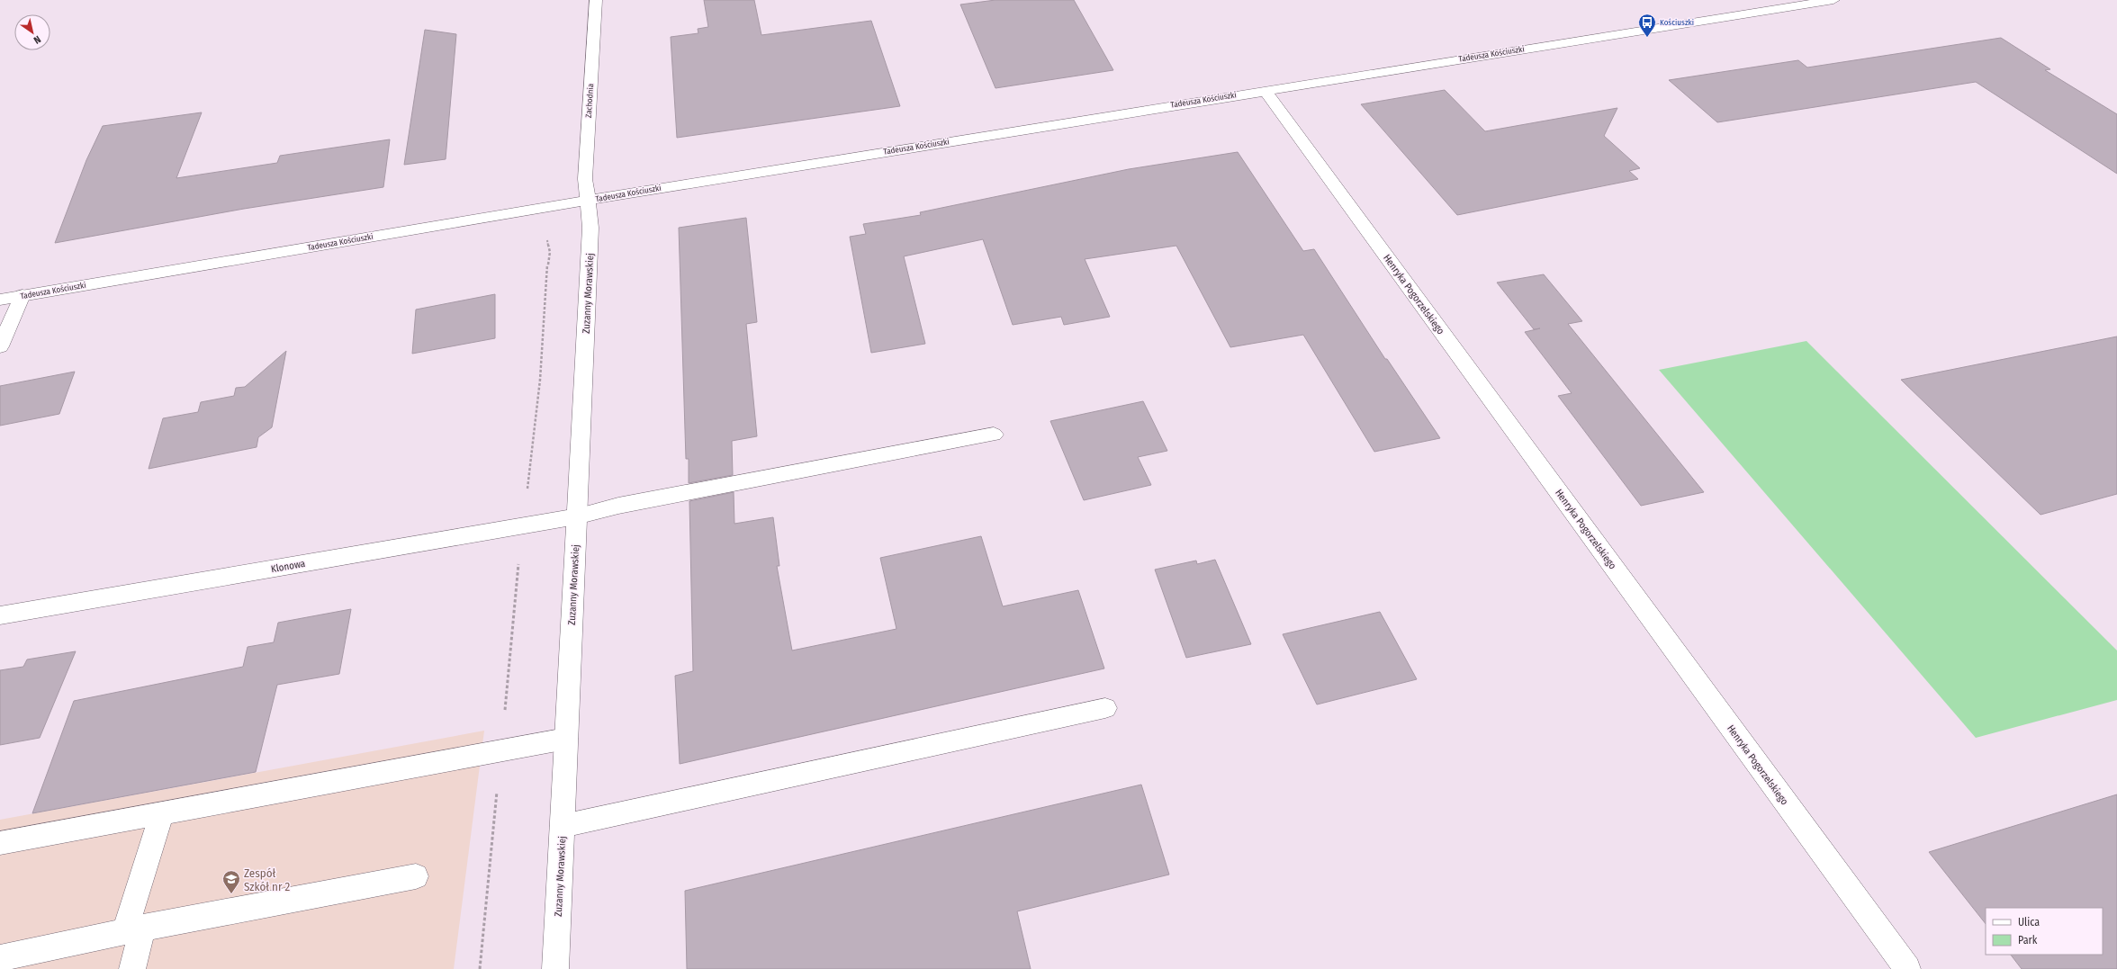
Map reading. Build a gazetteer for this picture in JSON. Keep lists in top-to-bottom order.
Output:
{
  "streets": {
    "street": [
      "Tadeusza Kościuszki",
      "Zachodnia",
      "Zuzanny Morawskiej",
      "Henryka Pogorzelskiego",
      "Klonowa"
    ]
  },
  "crossings": [
    ["Tadeusza Kościuszki", "Zachodnia"],
    ["Tadeusza Kościuszki", "Zuzanny Morawskiej"],
    ["Tadeusza Kościuszki", "Henryka Pogorzelskiego"],
    ["Zachodnia", "Zuzanny Morawskiej"],
    ["Zuzanny Morawskiej", "Klonowa"]
  ],
  "places": {
    "bus stop": ["Kościuszki"],
    "school or university": ["Zespół Szkół nr 2"]
  },
  "legend": ["Ulica", "Park"],
  "north": "bottom right"
}
